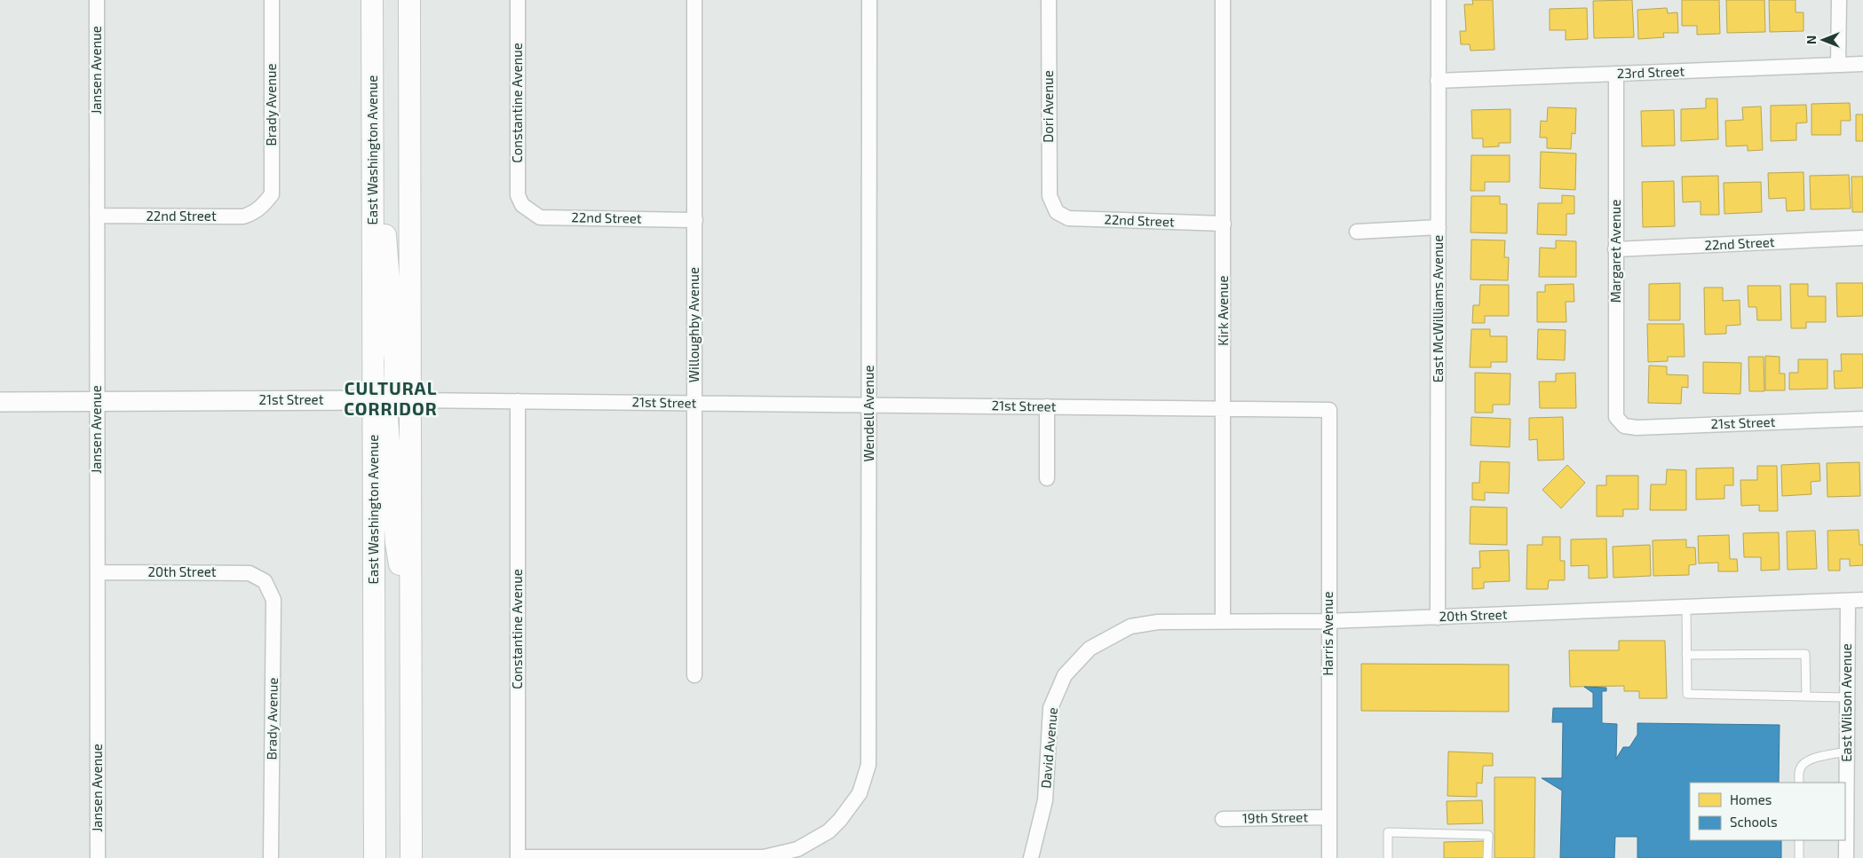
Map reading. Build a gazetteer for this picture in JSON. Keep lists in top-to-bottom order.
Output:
{
  "streets": {
    "main road": ["East Washington Avenue"],
    "street": [
      "Jansen Avenue",
      "23rd Street",
      "Constantine Avenue",
      "Brady Avenue",
      "Dori Avenue",
      "22nd Street",
      "Margaret Avenue",
      "East McWilliams Avenue",
      "Kirk Avenue",
      "Willoughby Avenue",
      "21st Street",
      "Wendell Avenue",
      "20th Street",
      "Harris Avenue",
      "East Wilson Avenue",
      "David Avenue",
      "19th Street"
    ]
  },
  "crossings": [
    ["Jansen Avenue", "22nd Street"],
    ["Jansen Avenue", "21st Street"],
    ["Jansen Avenue", "20th Street"],
    ["23rd Street", "Margaret Avenue"],
    ["23rd Street", "East McWilliams Avenue"],
    ["Constantine Avenue", "22nd Street"],
    ["Constantine Avenue", "21st Street"],
    ["Constantine Avenue", "Wendell Avenue"],
    ["Brady Avenue", "22nd Street"],
    ["Brady Avenue", "20th Street"],
    ["Dori Avenue", "22nd Street"],
    ["East Washington Avenue", "21st Street"],
    ["22nd Street", "Margaret Avenue"],
    ["22nd Street", "Kirk Avenue"],
    ["22nd Street", "Willoughby Avenue"],
    ["Margaret Avenue", "21st Street"],
    ["East McWilliams Avenue", "20th Street"],
    ["Kirk Avenue", "21st Street"],
    ["Kirk Avenue", "20th Street"],
    ["Willoughby Avenue", "21st Street"],
    ["21st Street", "Wendell Avenue"],
    ["21st Street", "Harris Avenue"],
    ["20th Street", "Harris Avenue"],
    ["20th Street", "East Wilson Avenue"],
    ["20th Street", "David Avenue"],
    ["Harris Avenue", "19th Street"]
  ],
  "districts": ["CULTURAL CORRIDOR"],
  "legend": ["Homes", "Schools"],
  "north": "left"
}
